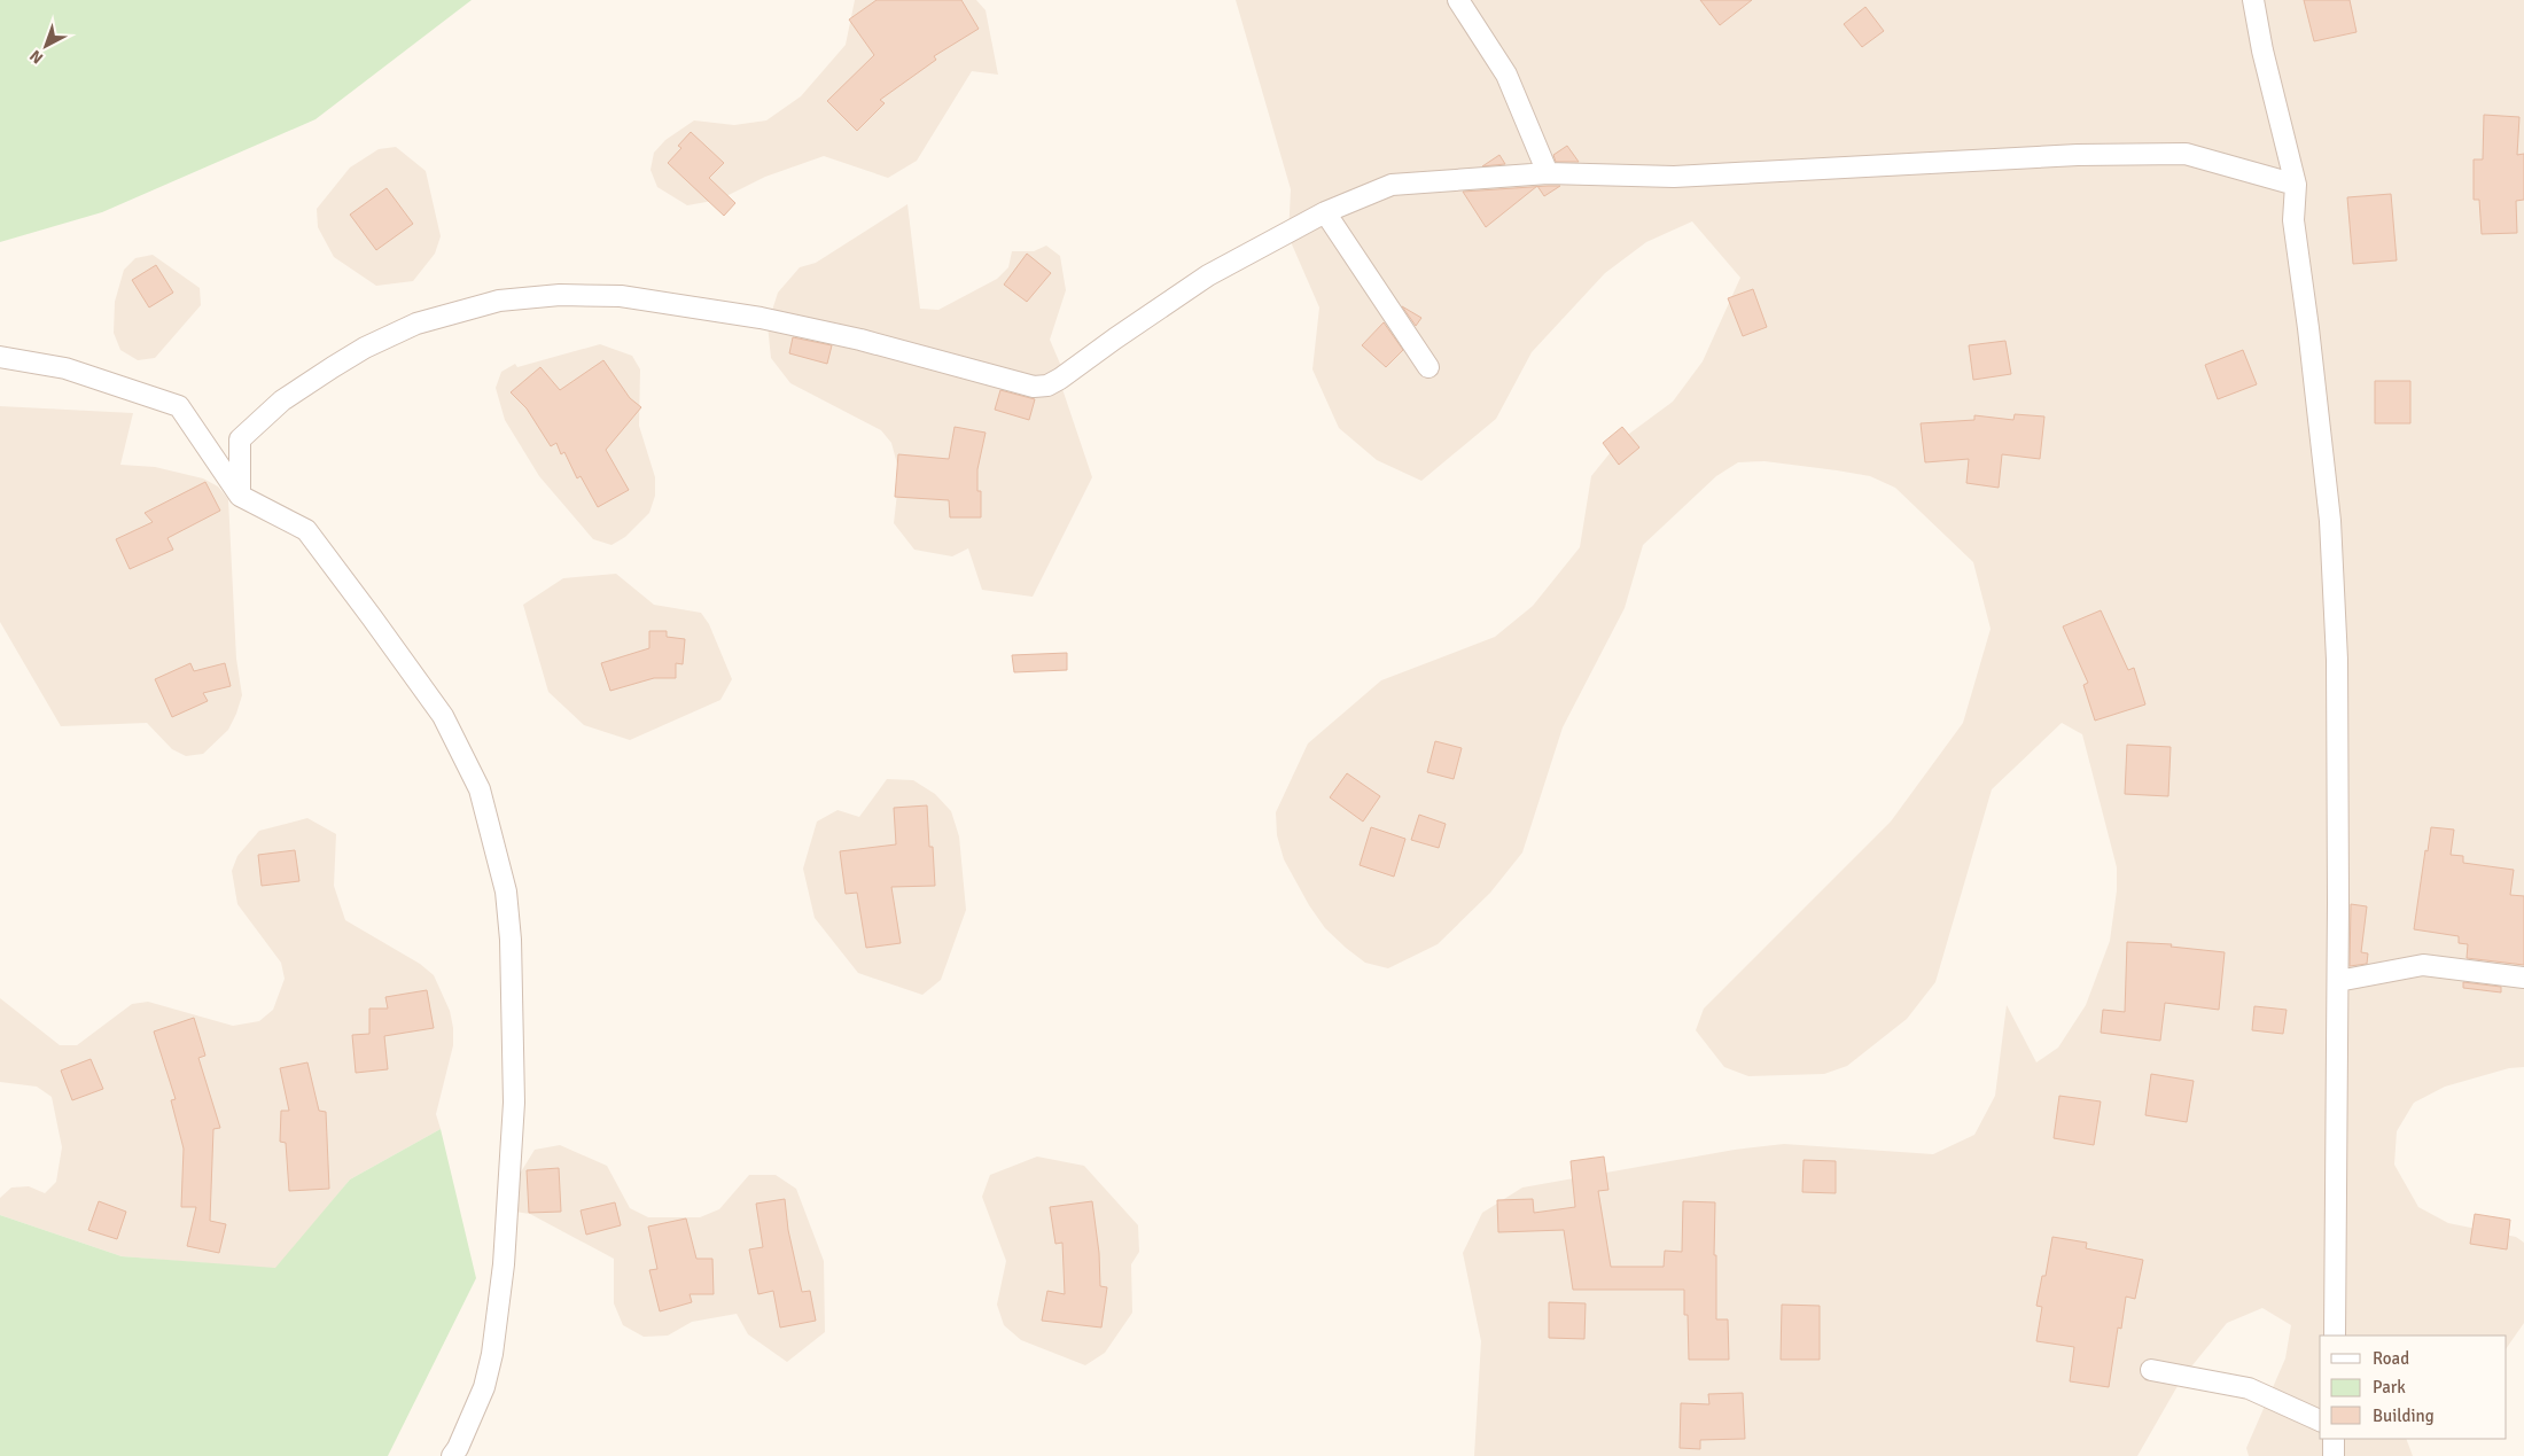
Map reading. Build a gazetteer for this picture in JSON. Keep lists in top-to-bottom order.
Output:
{
  "legend": ["Road", "Park", "Building"],
  "north": "bottom left"
}
